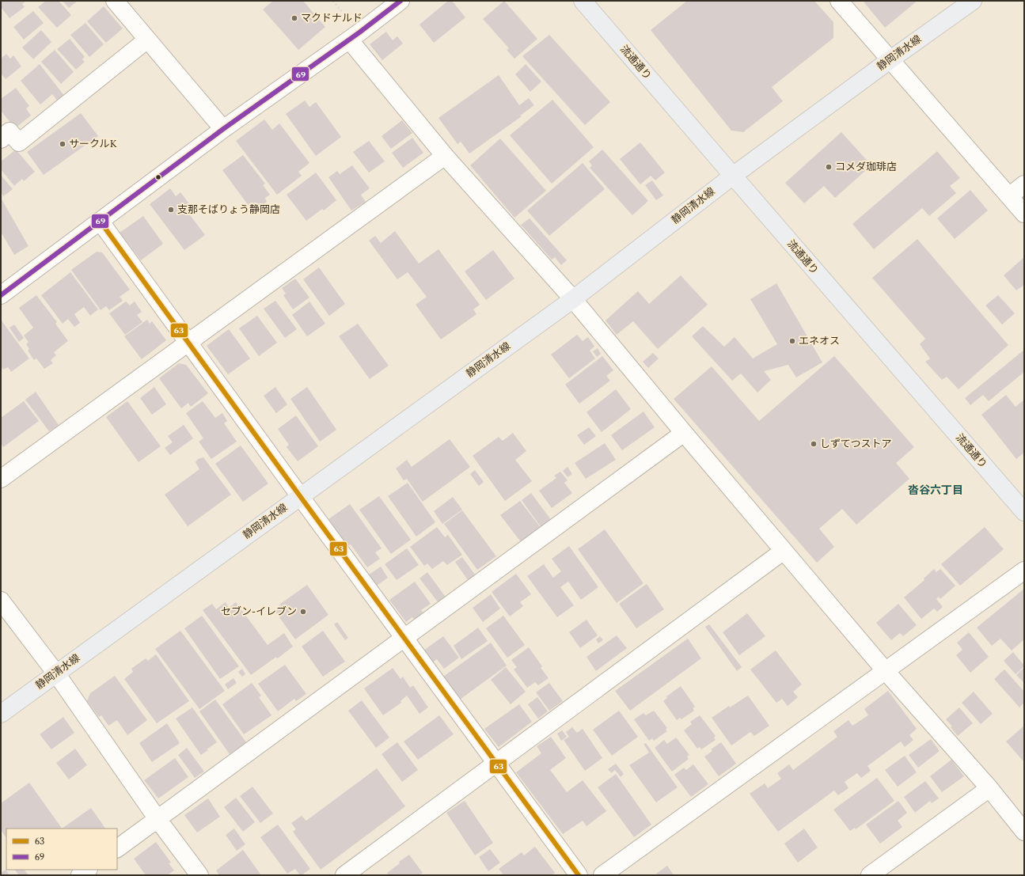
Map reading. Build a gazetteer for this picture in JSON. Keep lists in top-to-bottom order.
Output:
{
  "streets": {
    "main road": ["静岡清水線", "流通通り"]
  },
  "crossings": [
    ["静岡清水線", "流通通り"]
  ],
  "districts": ["沓谷六丁目"],
  "places": [
    "マクドナルド",
    "サークルK",
    "コメダ珈琲店",
    "支那そばりょう静岡店",
    "エネオス",
    "しずてつストア",
    "セブン-イレブン"
  ],
  "lines": ["transit line 69", "transit line 63"],
  "legend": ["63", "69"]
}
